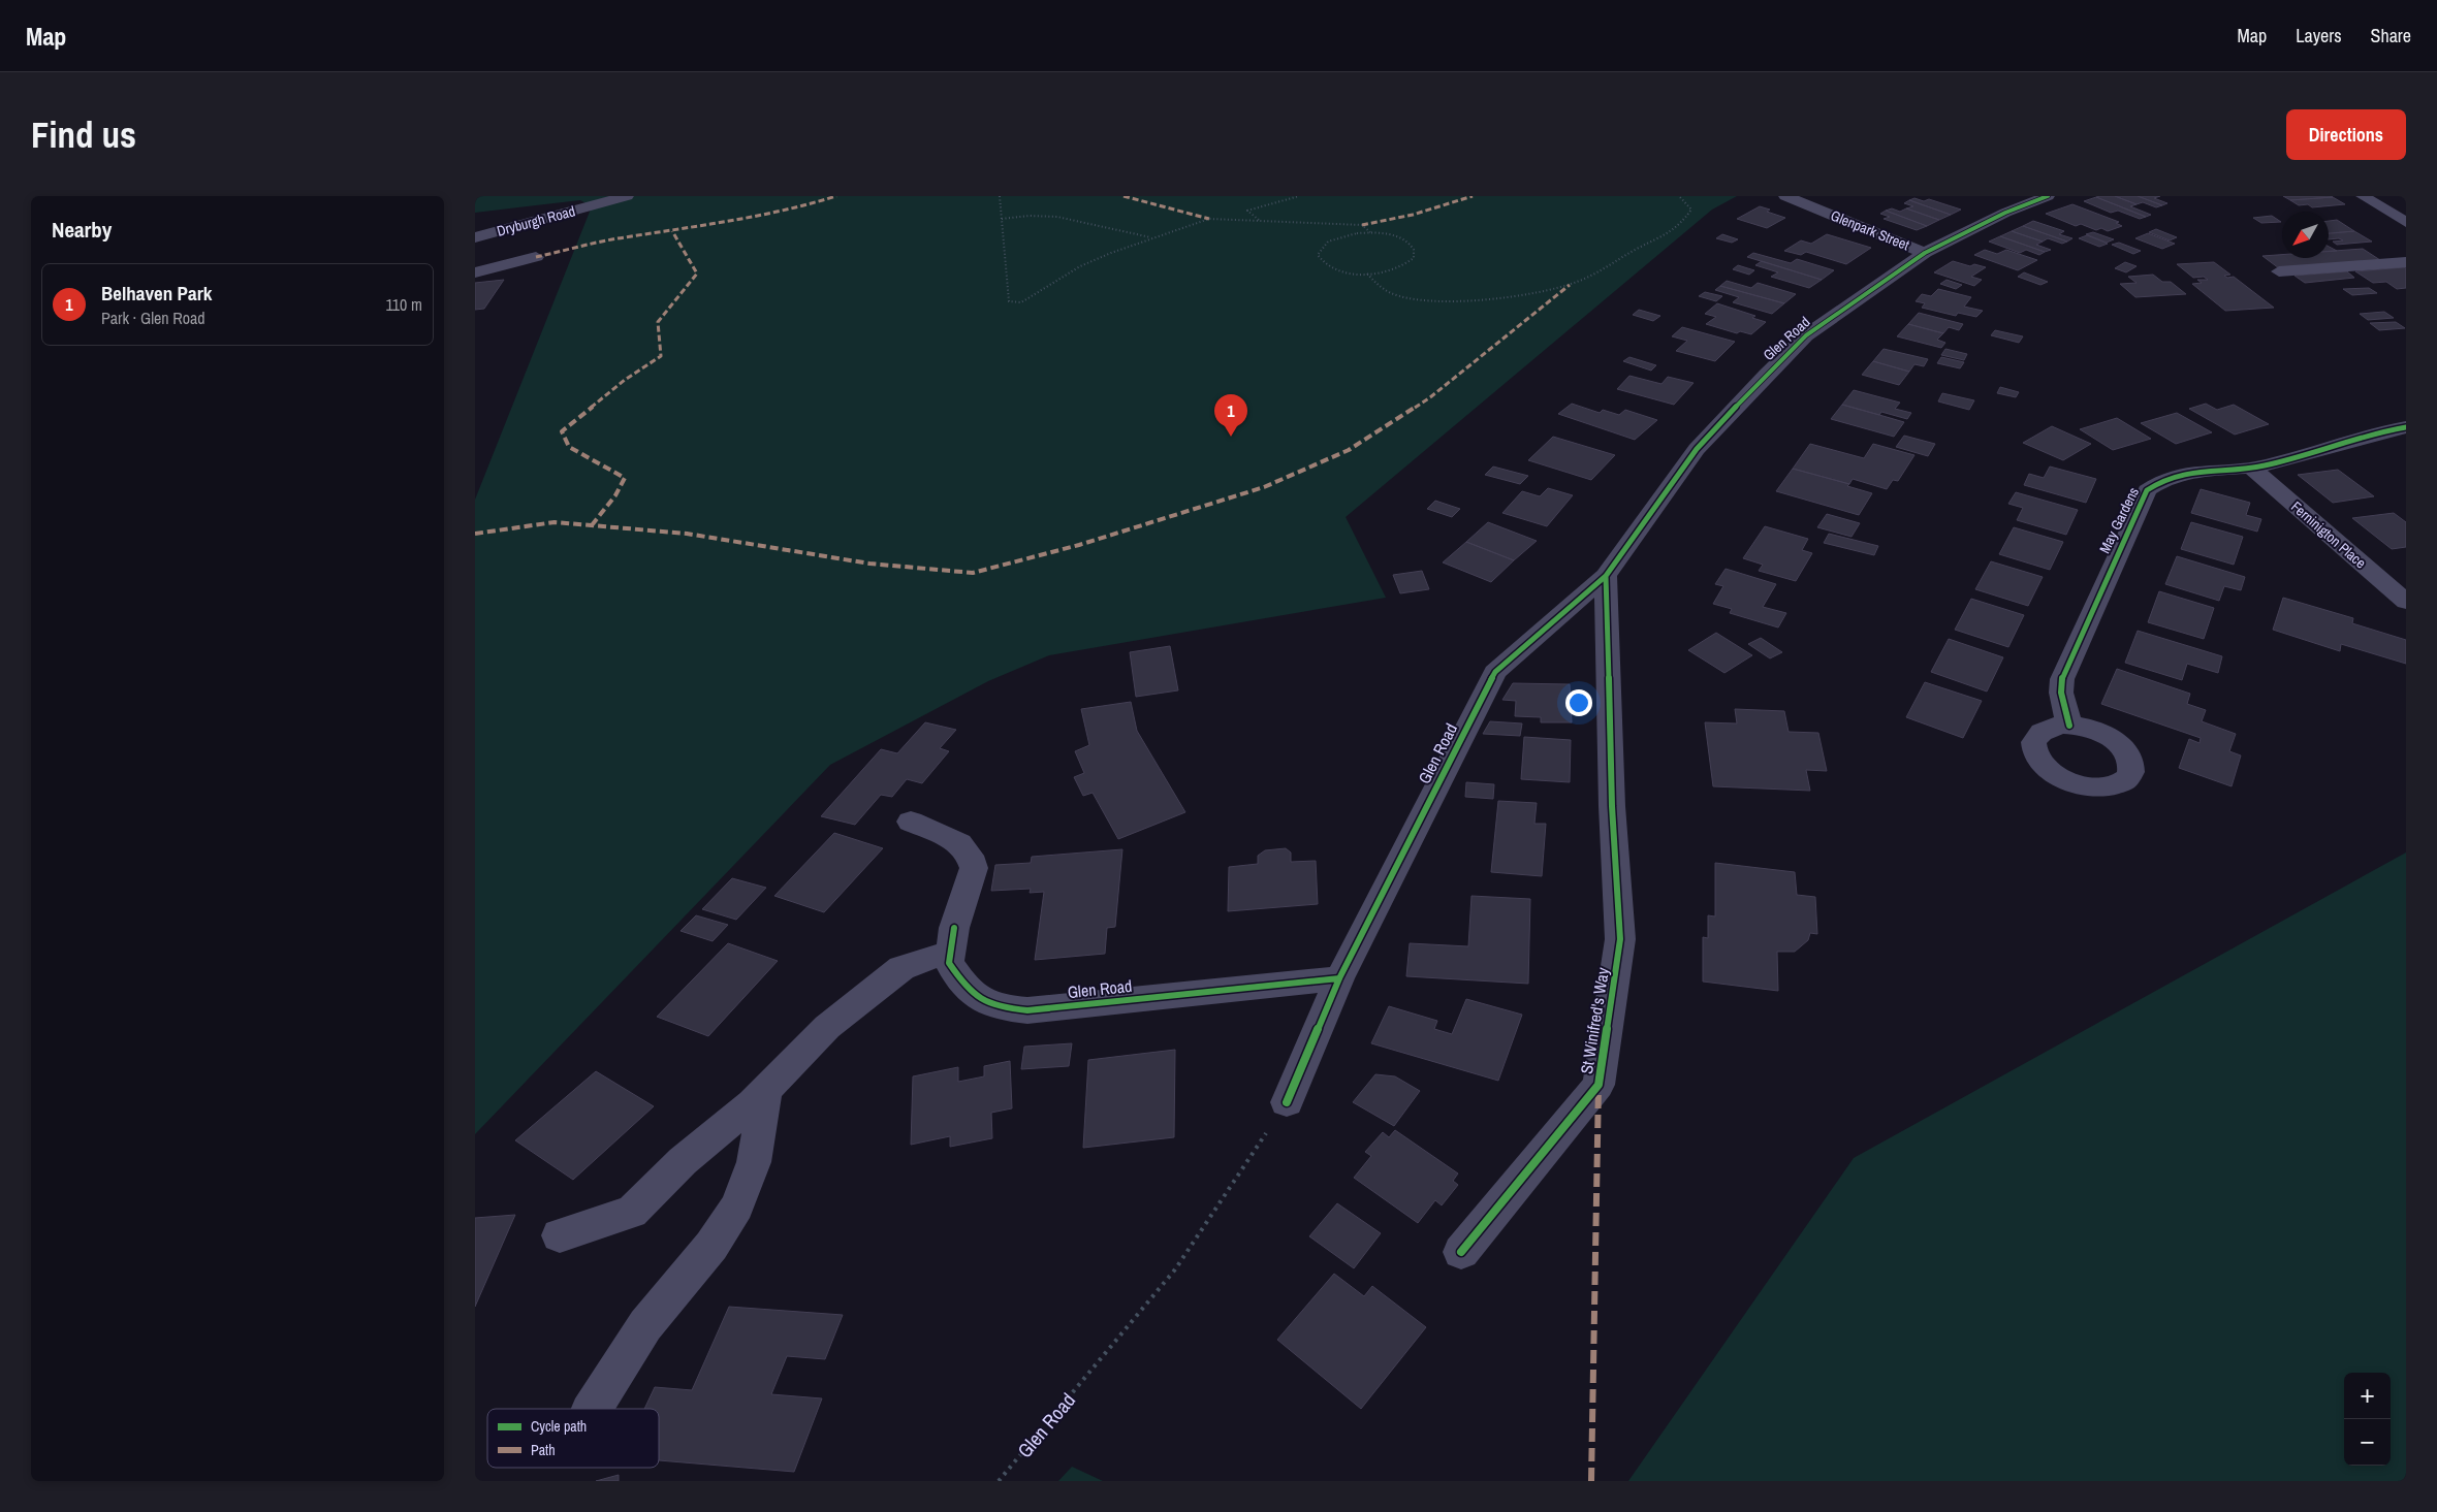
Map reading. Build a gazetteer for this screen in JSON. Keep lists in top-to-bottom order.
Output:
{
  "streets": {
    "street": [
      "Dryburgh Road",
      "Glenpark Street",
      "Glen Road",
      "May Gardens",
      "Ferninigton Place",
      "St Winifred's Way"
    ]
  },
  "crossings": [
    ["Glenpark Street", "Glen Road"],
    ["Glen Road", "St Winifred's Way"],
    ["May Gardens", "Ferninigton Place"]
  ],
  "legend": ["Cycle path", "Path"],
  "north": "bottom left",
  "page": {
    "header": "Map",
    "nav": ["Map", "Layers", "Share"],
    "buttons": "Directions",
    "title": "Find us",
    "heading": "Nearby",
    "list": [
      {
        "mark": "1",
        "name": "Belhaven Park",
        "note": "Park · Glen Road",
        "value": "110 m"
      }
    ],
    "pins": "1",
    "map_buttons": ["+", "−"]
  }
}
